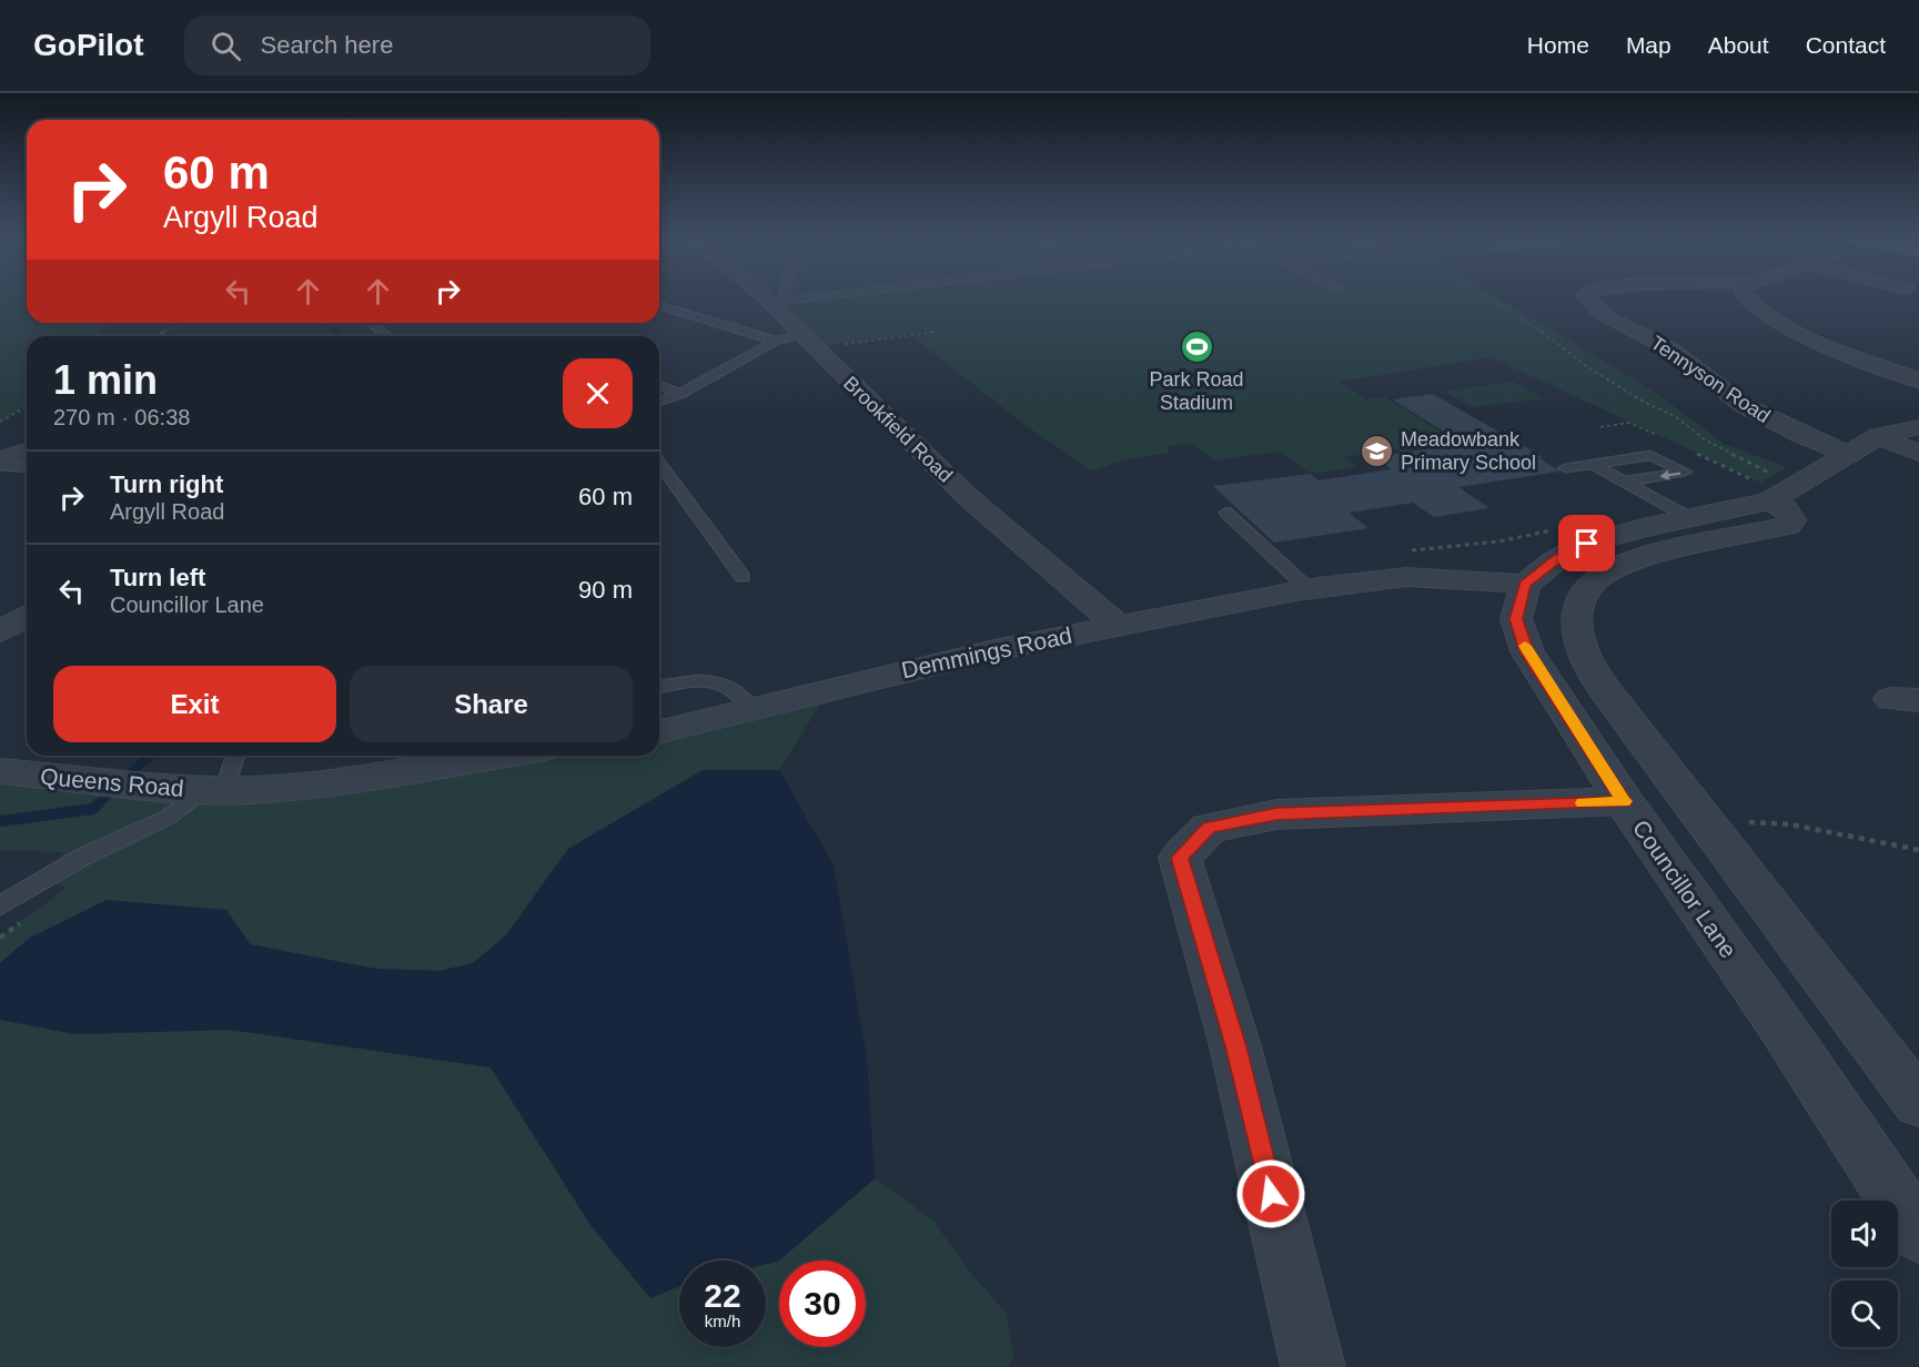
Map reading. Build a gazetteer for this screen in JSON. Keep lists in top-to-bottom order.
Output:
{
  "streets": {
    "street": [
      "Tennyson Road",
      "Brookfield Road",
      "Demmings Road",
      "Queens Road",
      "Councillor Lane"
    ]
  },
  "crossings": [
    ["Brookfield Road", "Demmings Road"],
    ["Demmings Road", "Councillor Lane"]
  ],
  "places": {
    "sports": ["Park Road Stadium"],
    "school or university": ["Meadowbank Primary School"]
  },
  "page": {
    "header": "GoPilot",
    "search": "Search here",
    "nav": [
      "Home",
      "Map",
      "About",
      "Contact"
    ],
    "turn": ["60 m", "Argyll Road"],
    "heading": ["1 min", "270 m · 06:38"],
    "list": [
      {
        "name": "Turn right",
        "note": "Argyll Road",
        "value": "60 m"
      },
      {
        "name": "Turn left",
        "note": "Councillor Lane",
        "value": "90 m"
      }
    ],
    "buttons": ["Exit", "Share"],
    "speed": "22 km/h",
    "limit": "30"
  }
}
